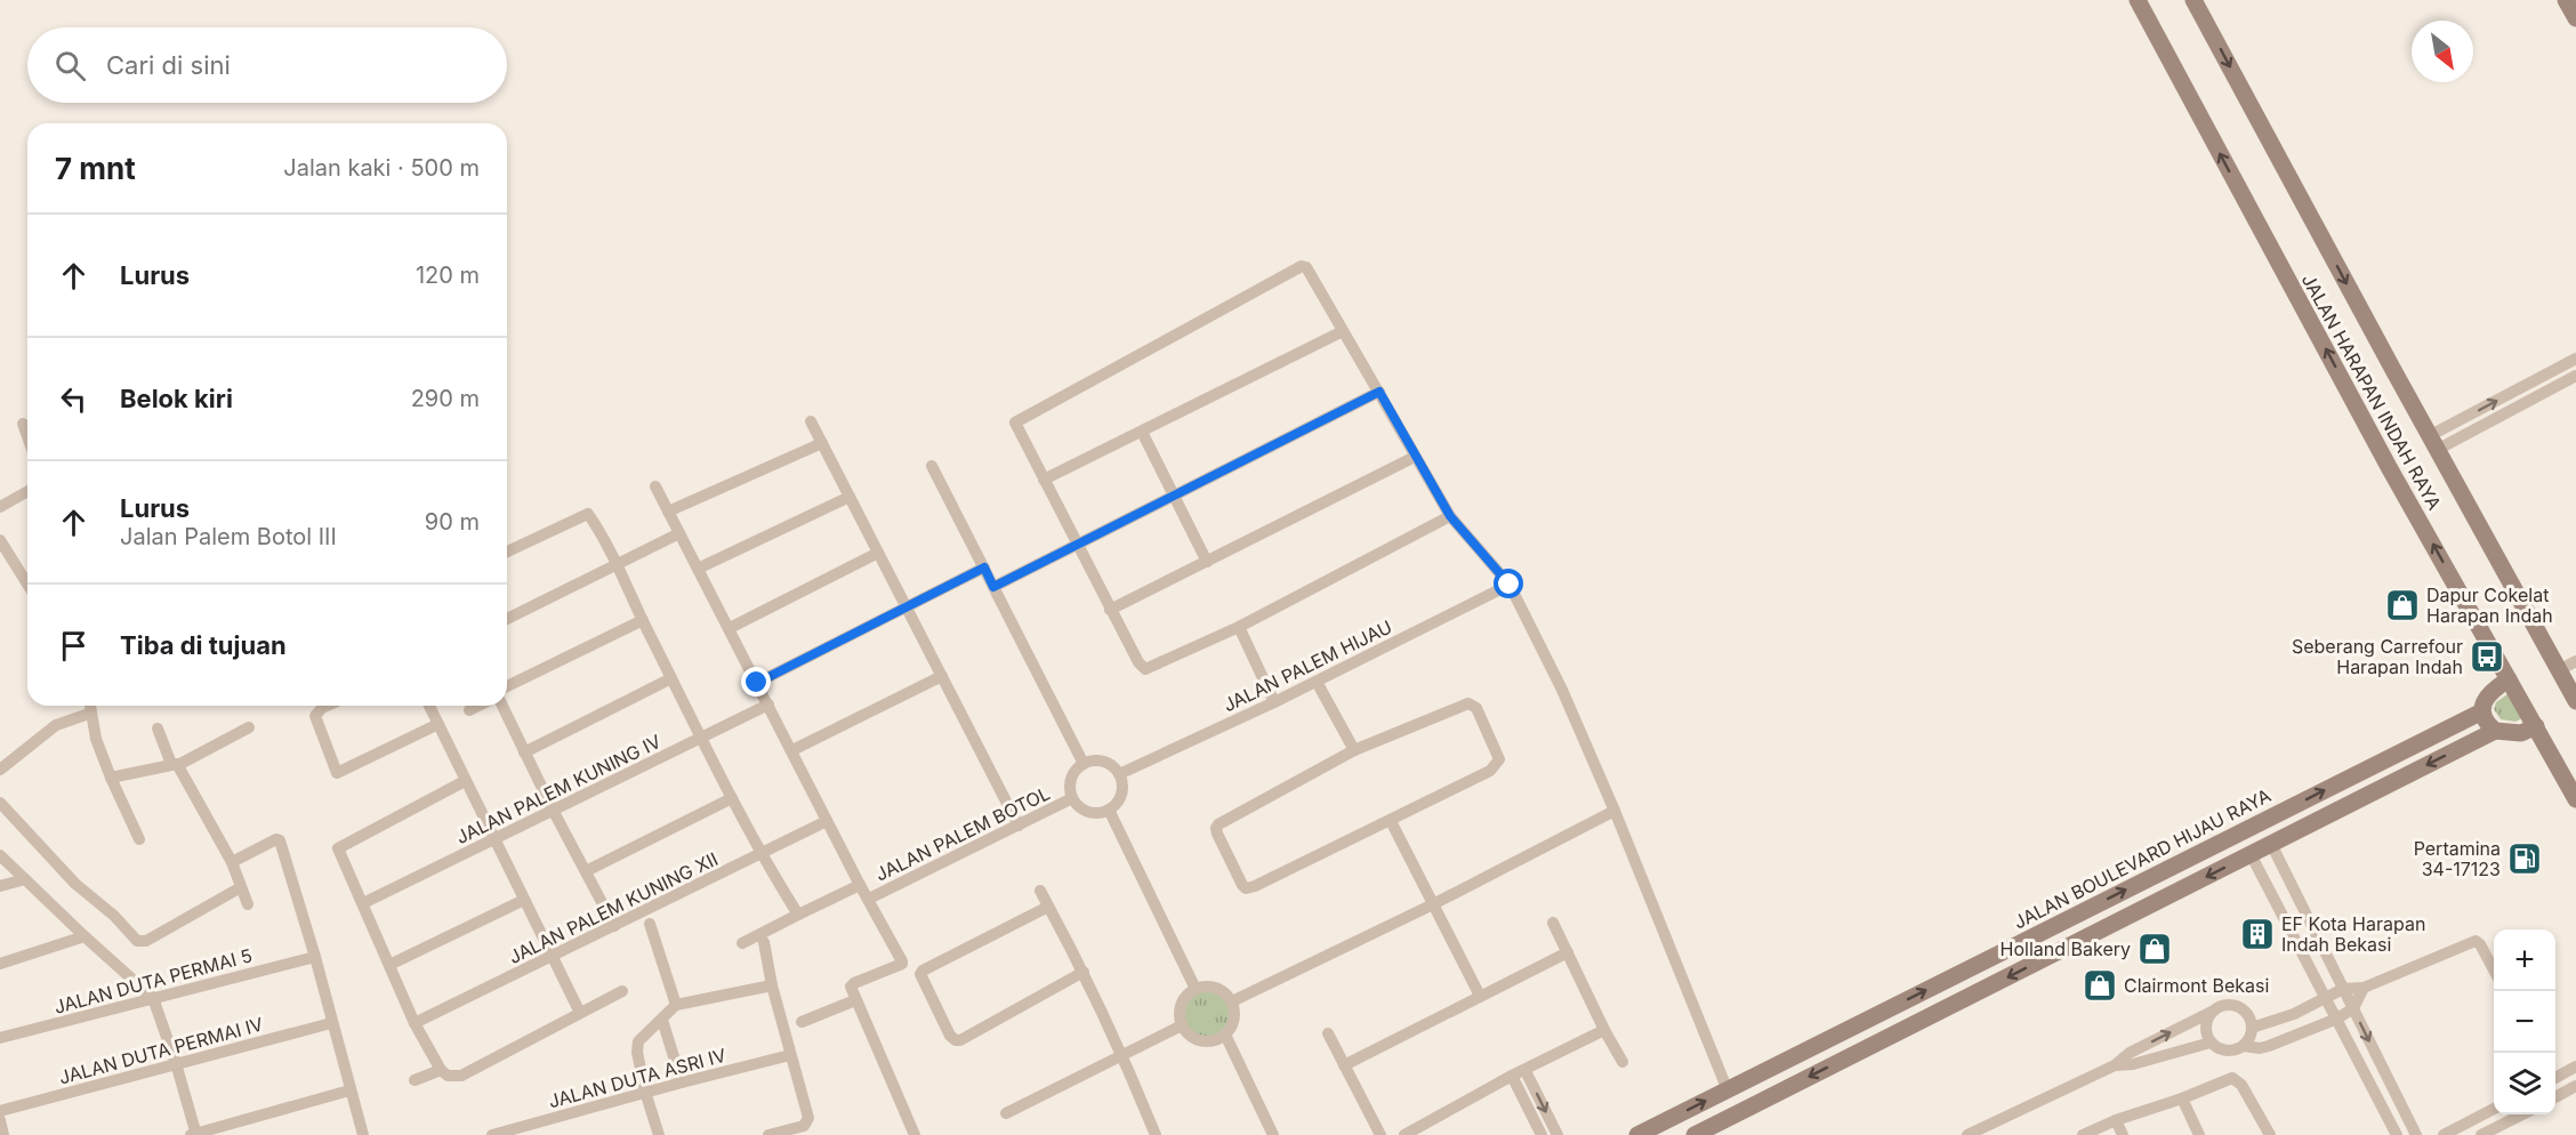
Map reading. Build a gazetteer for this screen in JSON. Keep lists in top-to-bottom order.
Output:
{
  "streets": {
    "street": [
      "JALAN HARAPAN INDAH RAYA",
      "JALAN PALEM HIJAU",
      "JALAN PALEM KUNING IV",
      "JALAN PALEM BOTOL",
      "JALAN BOULEVARD HIJAU RAYA",
      "JALAN PALEM KUNING XII",
      "JALAN DUTA PERMAI 5",
      "JALAN DUTA PERMAI IV",
      "JALAN DUTA ASRI IV"
    ]
  },
  "crossings": [
    ["JALAN PALEM HIJAU", "JALAN PALEM BOTOL"]
  ],
  "places": {
    "shop": ["Dapur Cokelat Harapan Indah", "Holland Bakery", "Clairmont Bekasi"],
    "bus stop": ["Seberang Carrefour Harapan Indah"],
    "fuel station": ["Pertamina 34-17123"],
    "building": ["EF Kota Harapan Indah Bekasi"]
  },
  "north": "bottom right",
  "page": {
    "search": "Cari di sini",
    "heading": ["7 mnt", "Jalan kaki · 500 m"],
    "list": [
      ["Lurus", "120 m"],
      ["Belok kiri", "290 m"],
      ["Lurus", "Jalan Palem Botol III", "90 m"],
      "Tiba di tujuan"
    ],
    "map_buttons": ["+", "−"]
  }
}
